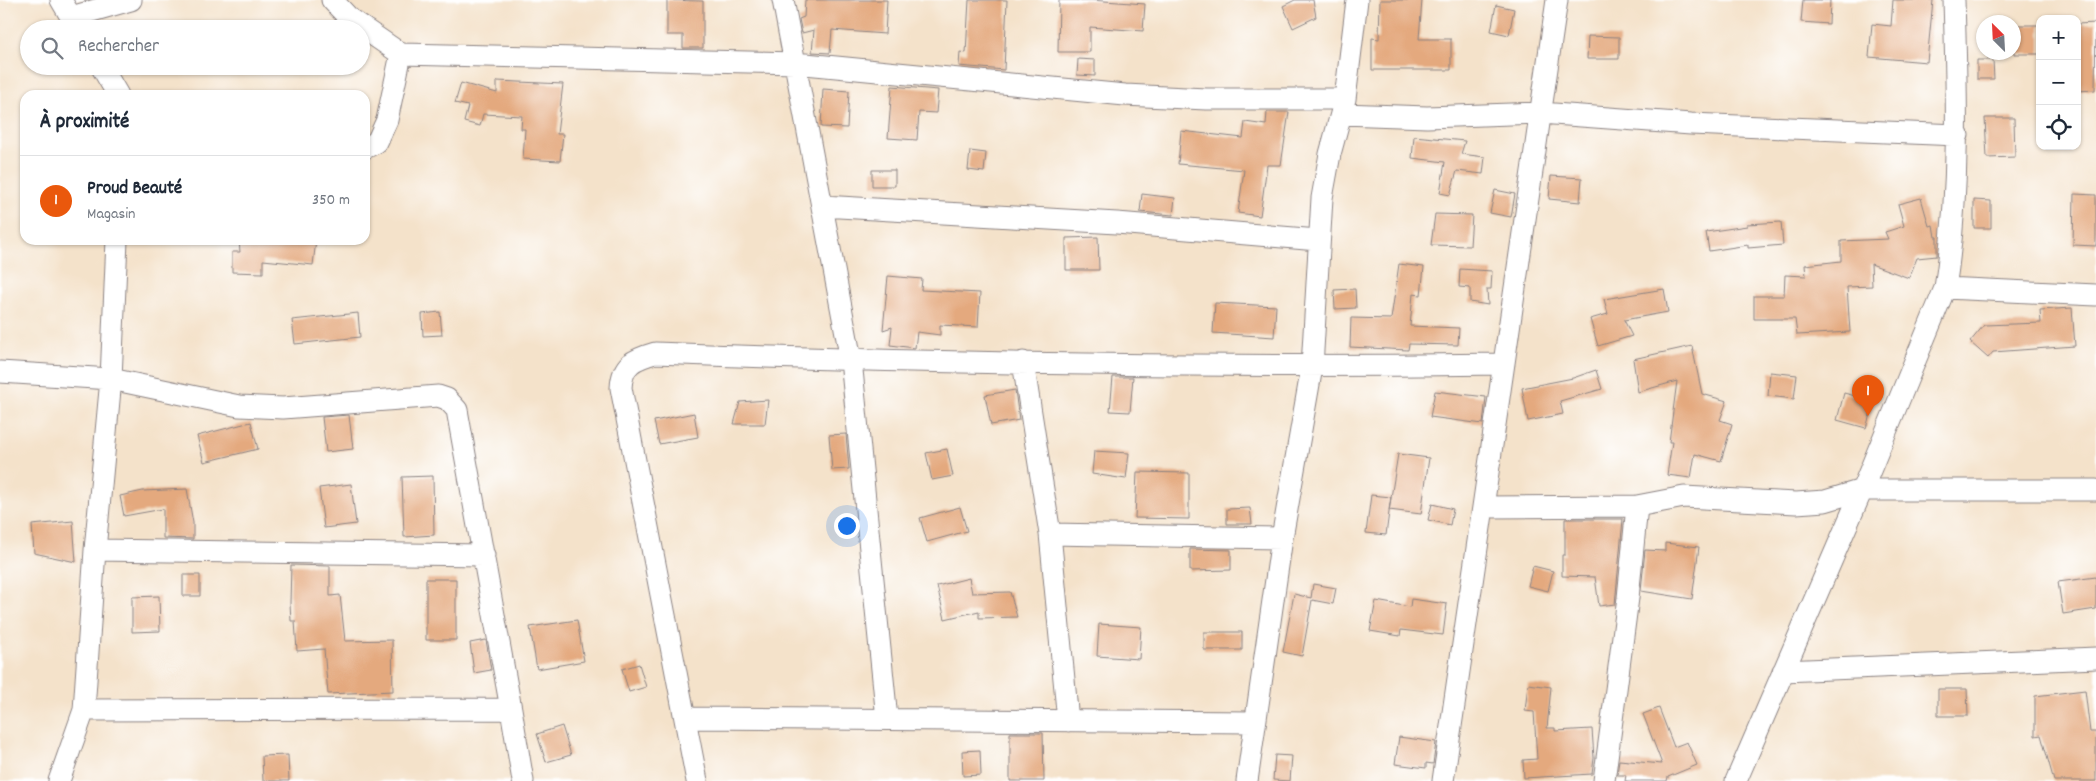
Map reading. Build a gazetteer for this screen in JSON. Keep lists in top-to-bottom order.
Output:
{
  "north": "top left",
  "page": {
    "map_buttons": ["+", "−"],
    "search": "Rechercher",
    "heading": "À proximité",
    "list": [
      {
        "mark": "1",
        "name": "Proud Beauté",
        "note": "Magasin",
        "value": "350 m"
      }
    ],
    "pins": "1"
  }
}
